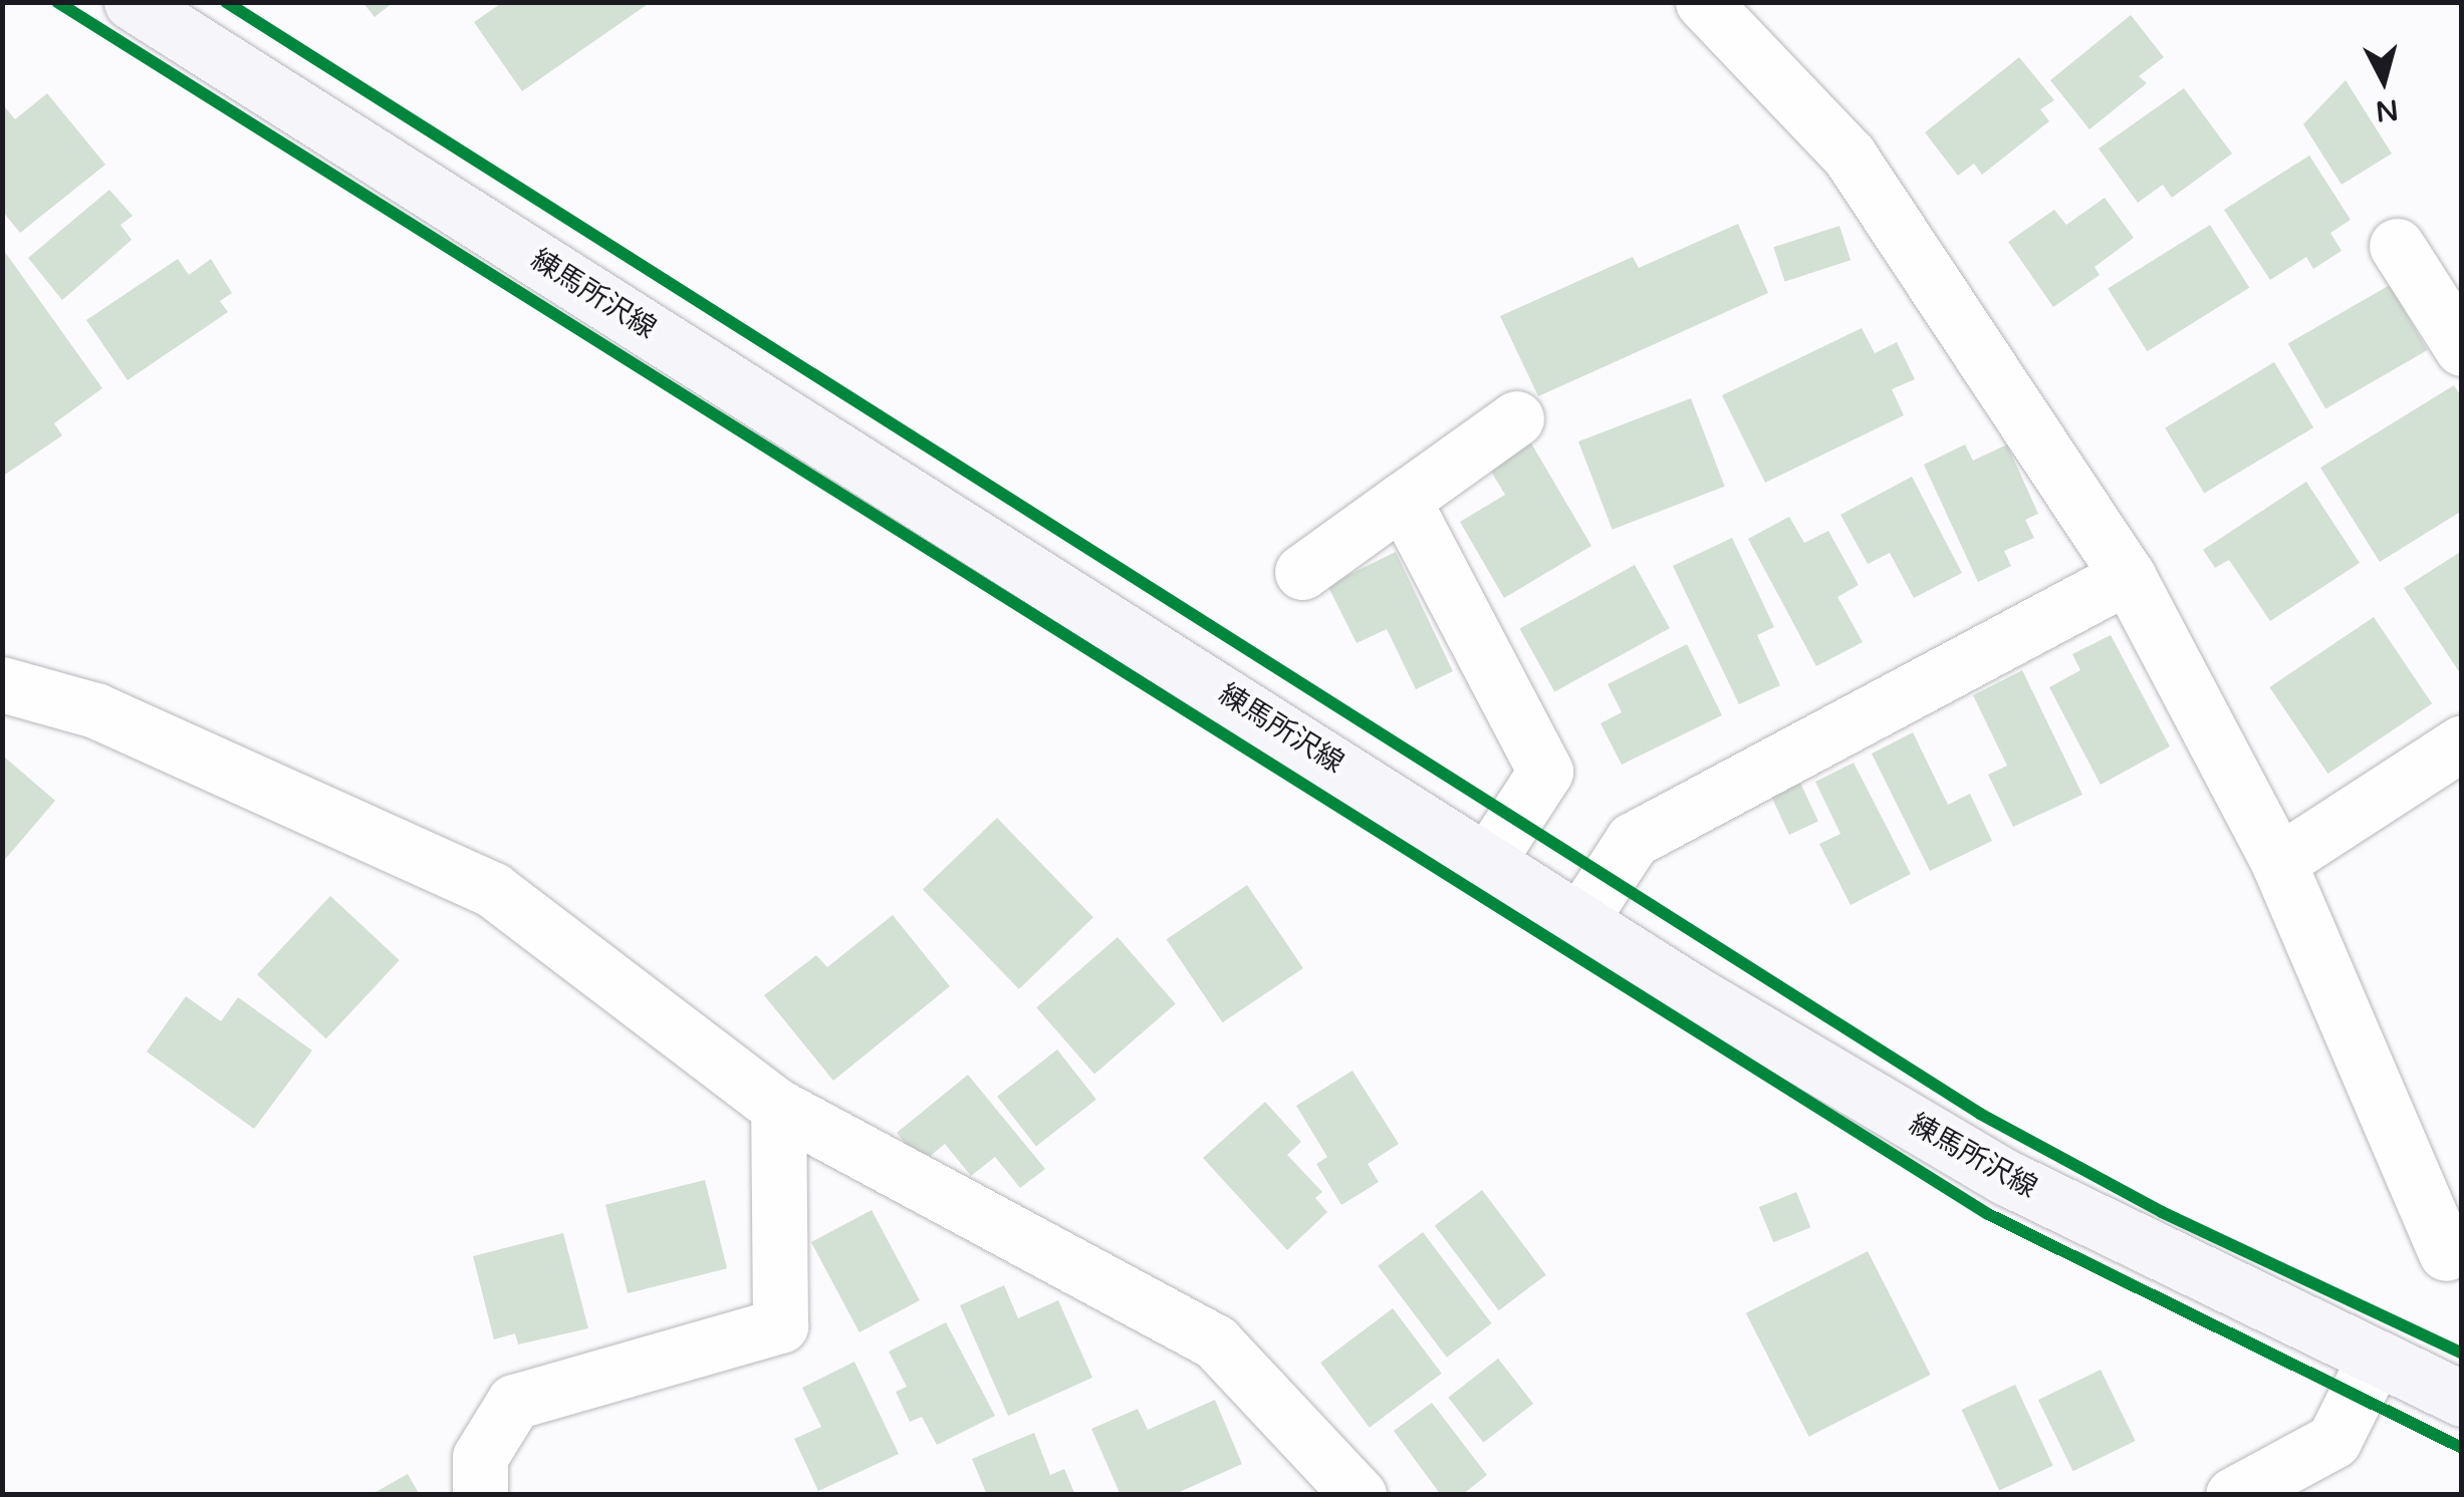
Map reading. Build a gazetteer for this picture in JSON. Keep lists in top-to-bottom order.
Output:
{
  "streets": {
    "main road": ["練馬所沢線"]
  },
  "north": "bottom"
}
